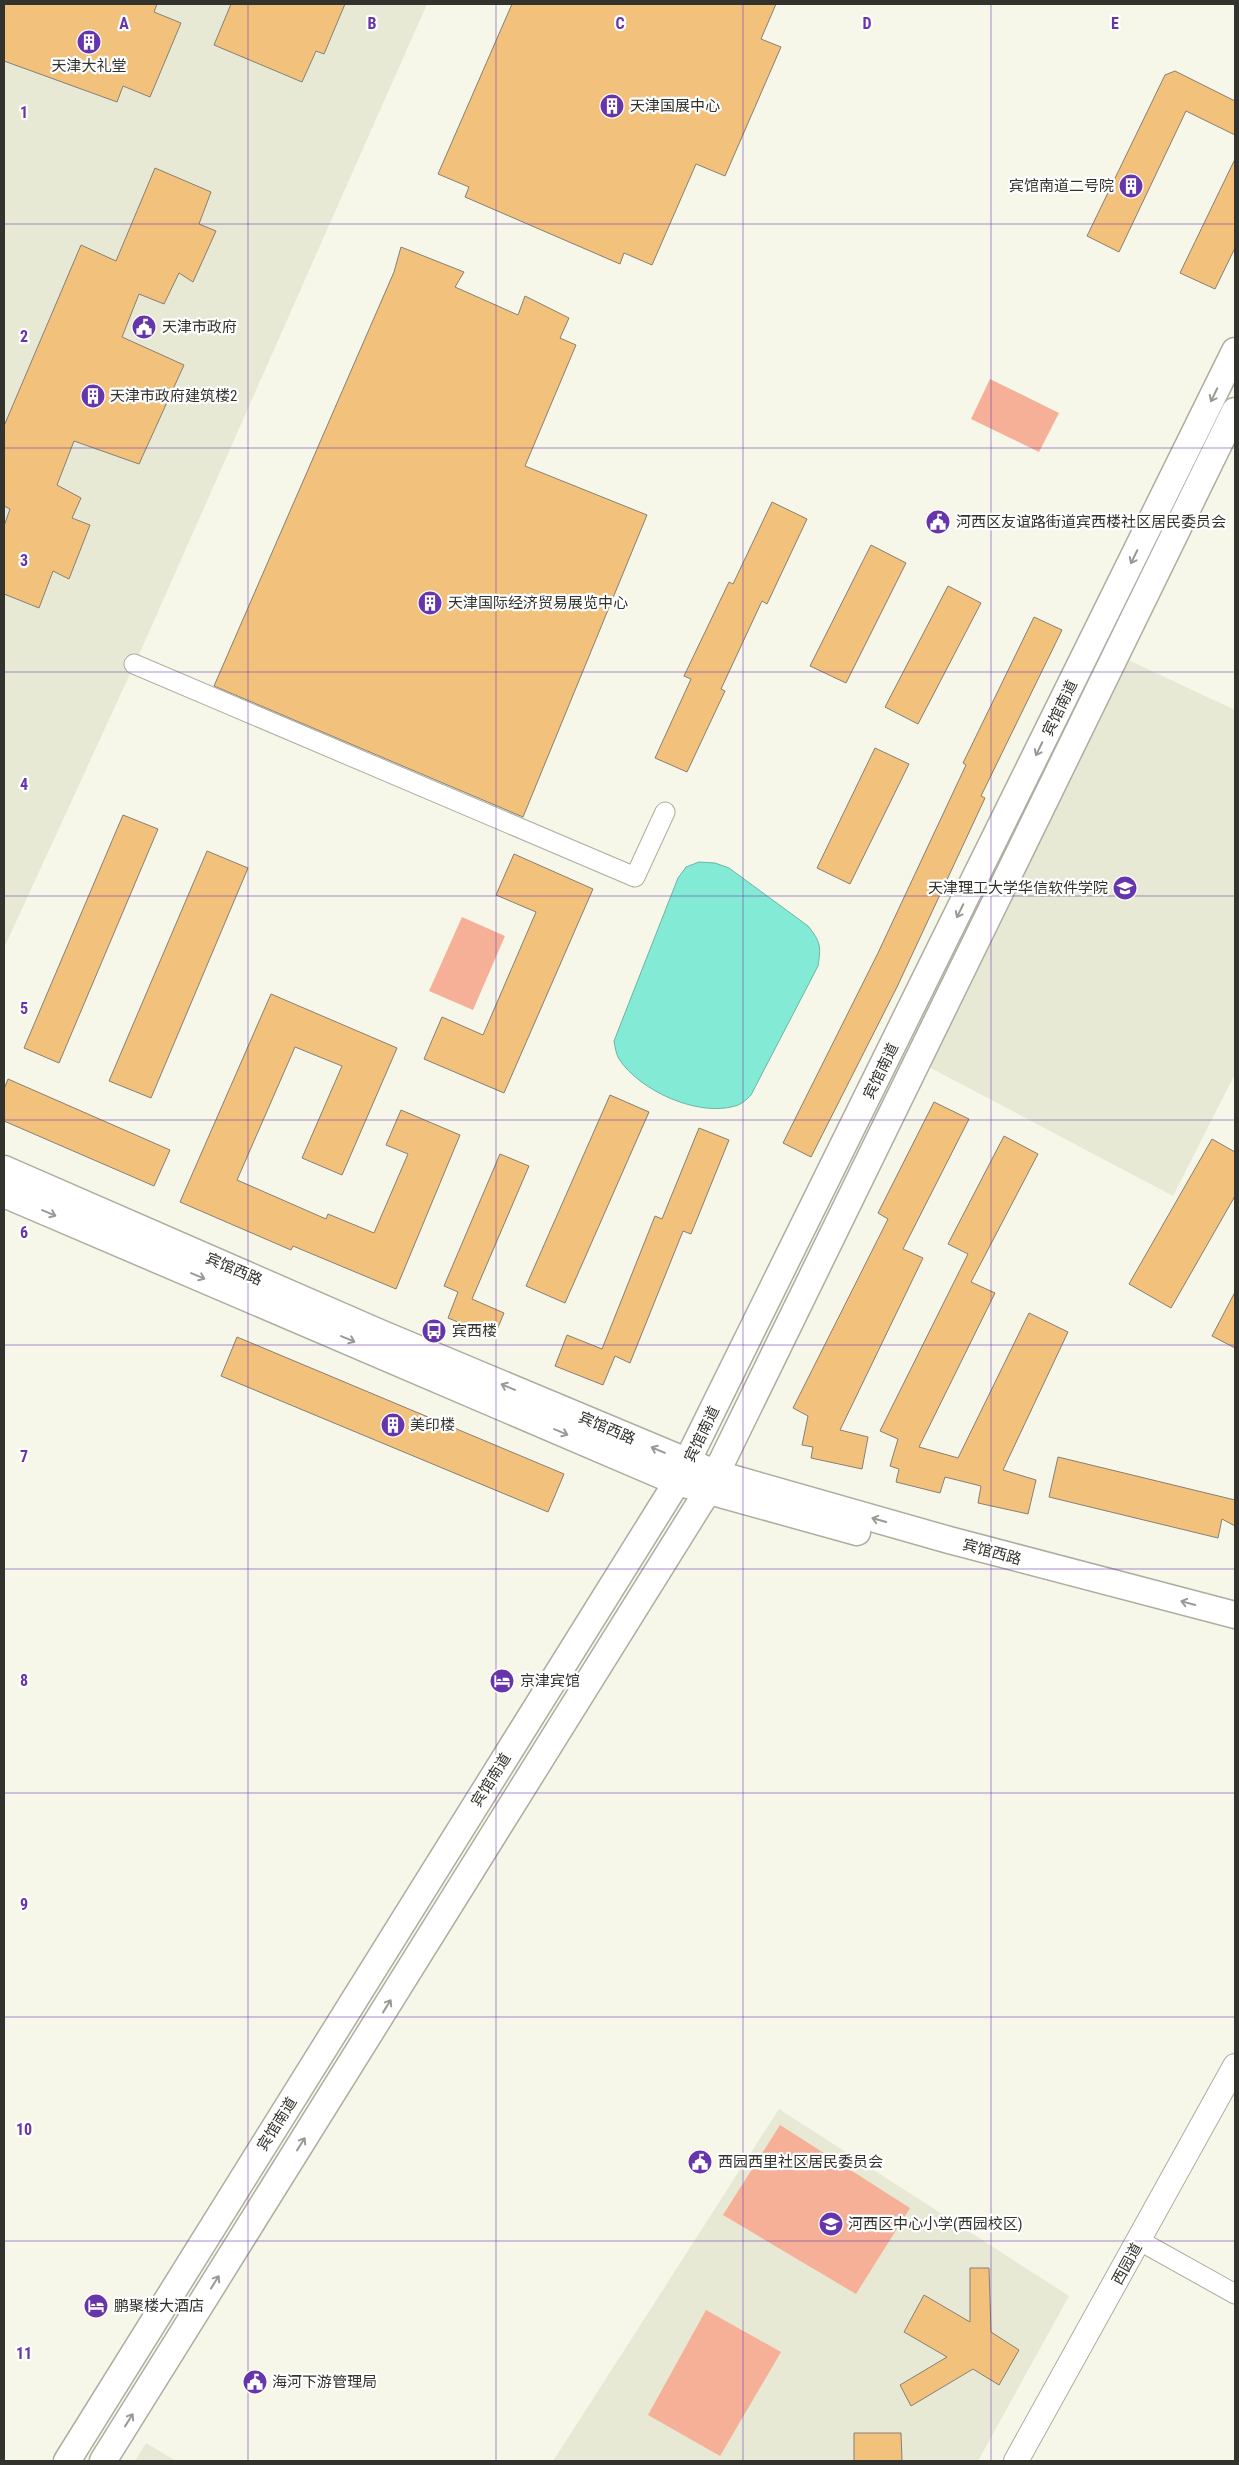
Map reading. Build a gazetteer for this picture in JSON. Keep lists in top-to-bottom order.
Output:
{
  "streets": {
    "main road": ["宾馆南道", "宾馆西路"],
    "street": ["西园道"]
  },
  "crossings": [
    ["宾馆南道", "宾馆西路"]
  ],
  "places": {
    "building": [
      "天津大礼堂",
      "天津国展中心",
      "宾馆南道二号院",
      "天津市政府建筑楼2",
      "天津国际经济贸易展览中心",
      "美印楼"
    ],
    "public building": [
      "天津市政府",
      "河西区友谊路街道宾西楼社区居民委员会",
      "西园西里社区居民委员会",
      "海河下游管理局"
    ],
    "school or university": ["天津理工大学华信软件学院", "河西区中心小学(西园校区)"],
    "bus stop": ["宾西楼"],
    "hotel": ["京津宾馆", "鹏聚楼大酒店"]
  },
  "grid": {
    "columns": [
      "A",
      "B",
      "C",
      "D",
      "E"
    ],
    "rows": [
      "1",
      "2",
      "3",
      "4",
      "5",
      "6",
      "7",
      "8",
      "9",
      "10",
      "11"
    ]
  }
}
